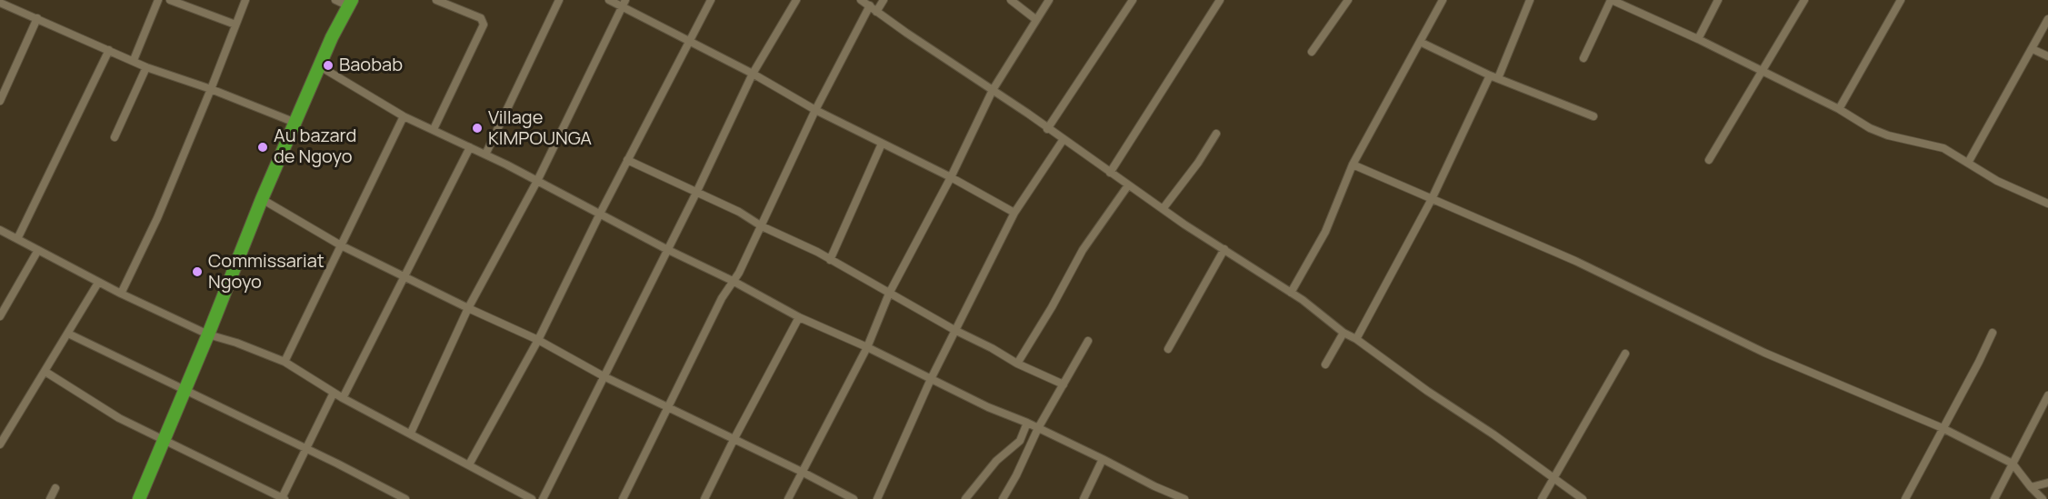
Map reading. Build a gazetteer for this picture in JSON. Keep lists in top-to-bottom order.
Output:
{
  "places": [
    "Baobab",
    "Village KIMPOUNGA",
    "Au bazard de Ngoyo",
    "Commissariat Ngoyo"
  ]
}
